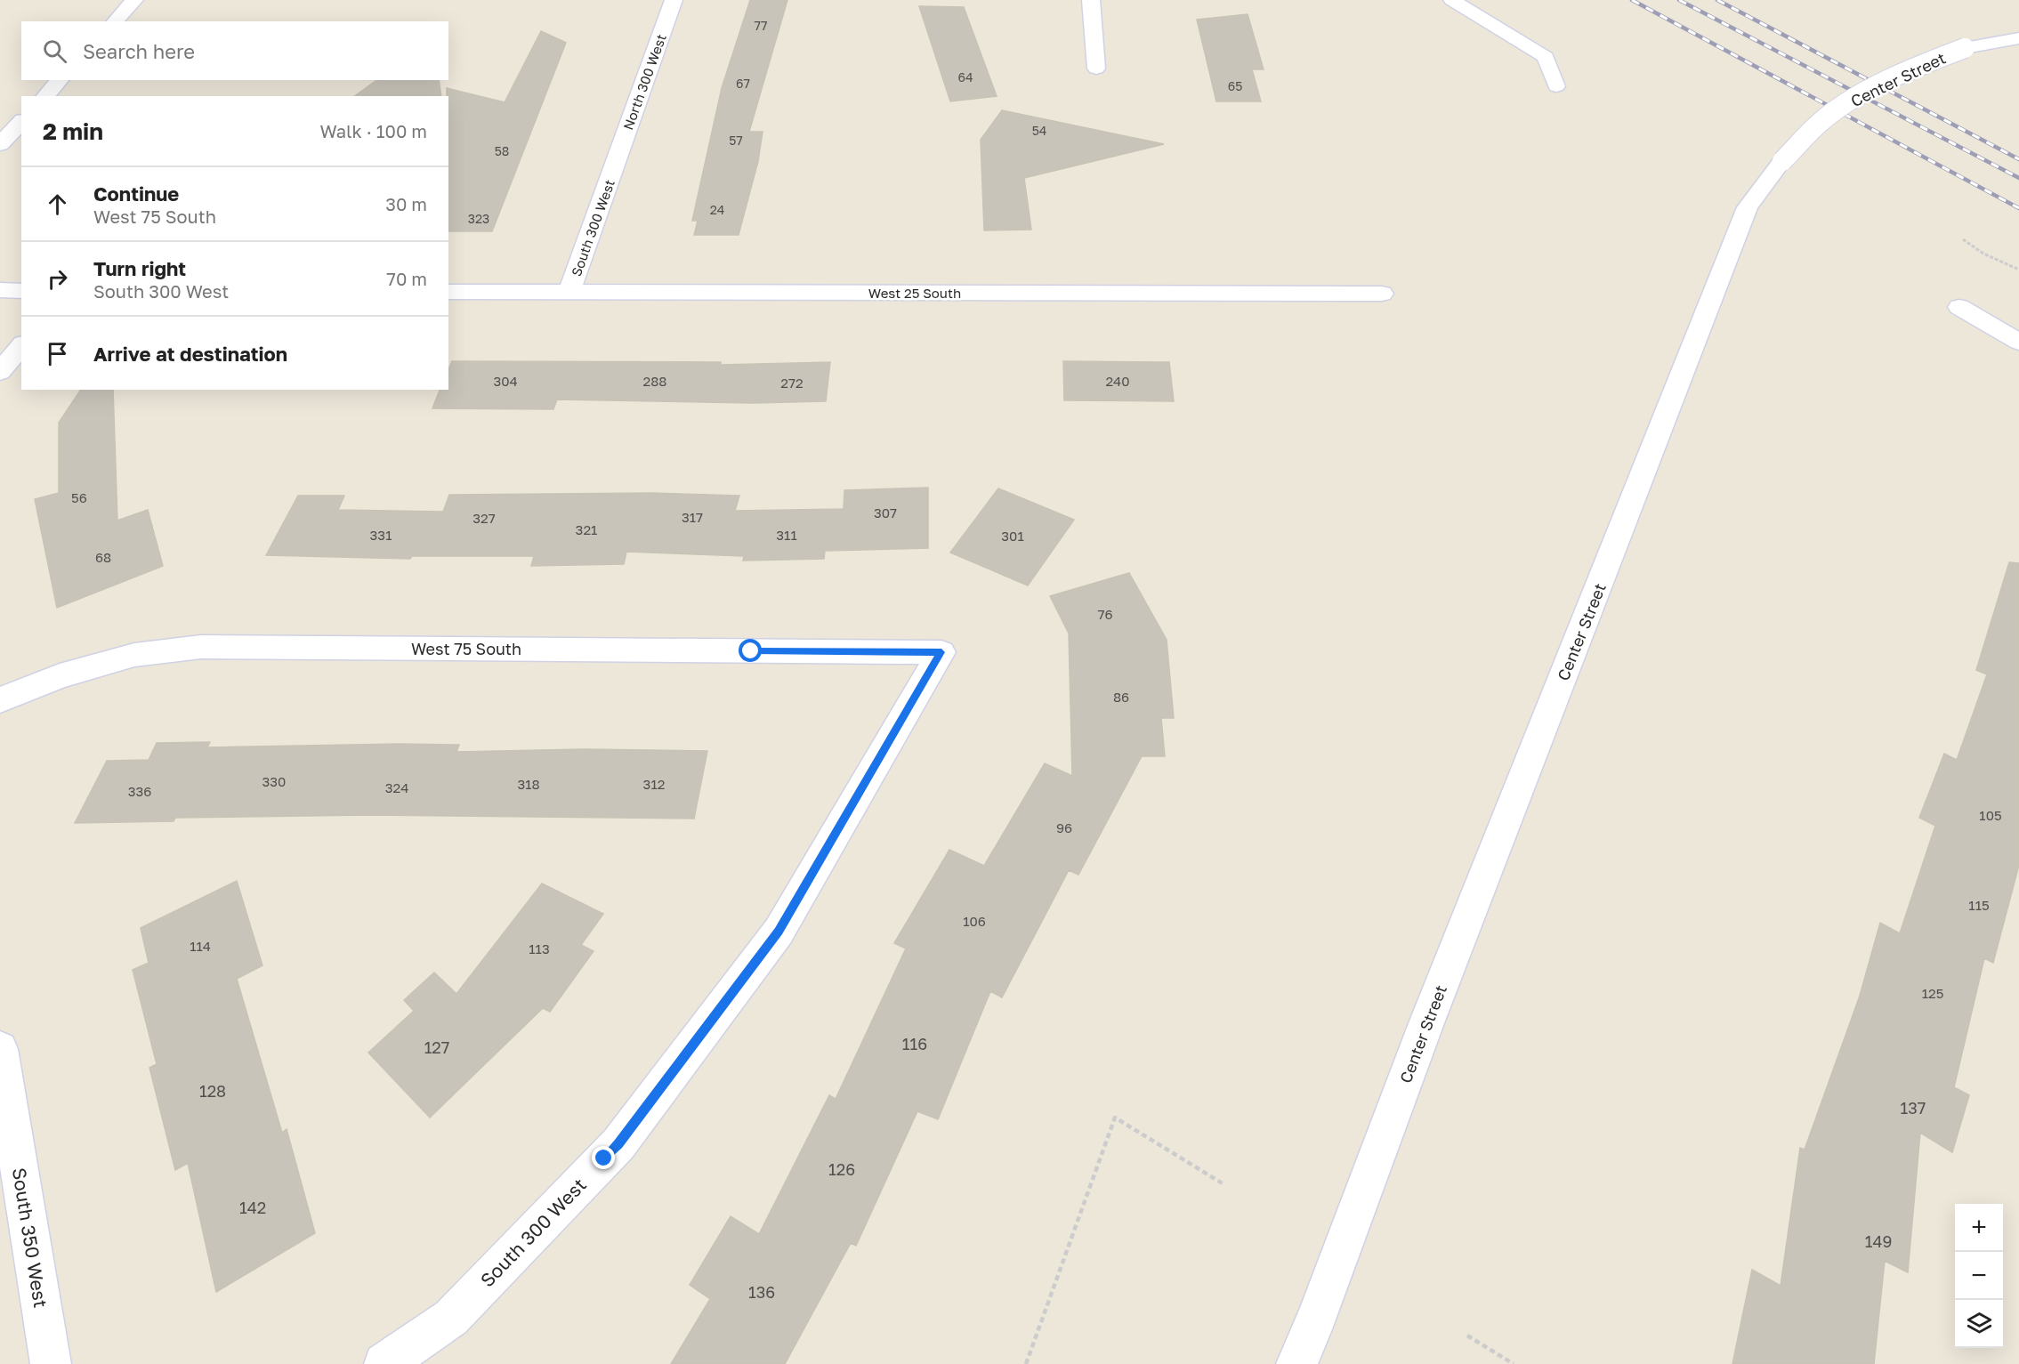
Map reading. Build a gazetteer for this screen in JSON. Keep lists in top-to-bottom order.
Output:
{
  "streets": {
    "street": [
      "Center Street",
      "North 300 West",
      "South 300 West",
      "West 25 South",
      "West 75 South",
      "South 350 West"
    ]
  },
  "crossings": [
    ["North 300 West", "South 300 West"],
    ["South 300 West", "West 25 South"],
    ["South 300 West", "West 75 South"]
  ],
  "house_numbers": [
    "77",
    "64",
    "67",
    "65",
    "54",
    "57",
    "58",
    "24",
    "323",
    "304",
    "288",
    "240",
    "272",
    "56",
    "307",
    "317",
    "327",
    "321",
    "331",
    "311",
    "301",
    "68",
    "76",
    "86",
    "330",
    "318",
    "312",
    "324",
    "336",
    "105",
    "96",
    "115",
    "106",
    "114",
    "113",
    "125",
    "116",
    "127",
    "128",
    "137",
    "126",
    "142",
    "149",
    "136"
  ],
  "page": {
    "search": "Search here",
    "heading": ["2 min", "Walk · 100 m"],
    "list": [
      ["Continue", "West 75 South", "30 m"],
      ["Turn right", "South 300 West", "70 m"],
      "Arrive at destination"
    ],
    "map_buttons": ["+", "−"]
  }
}
